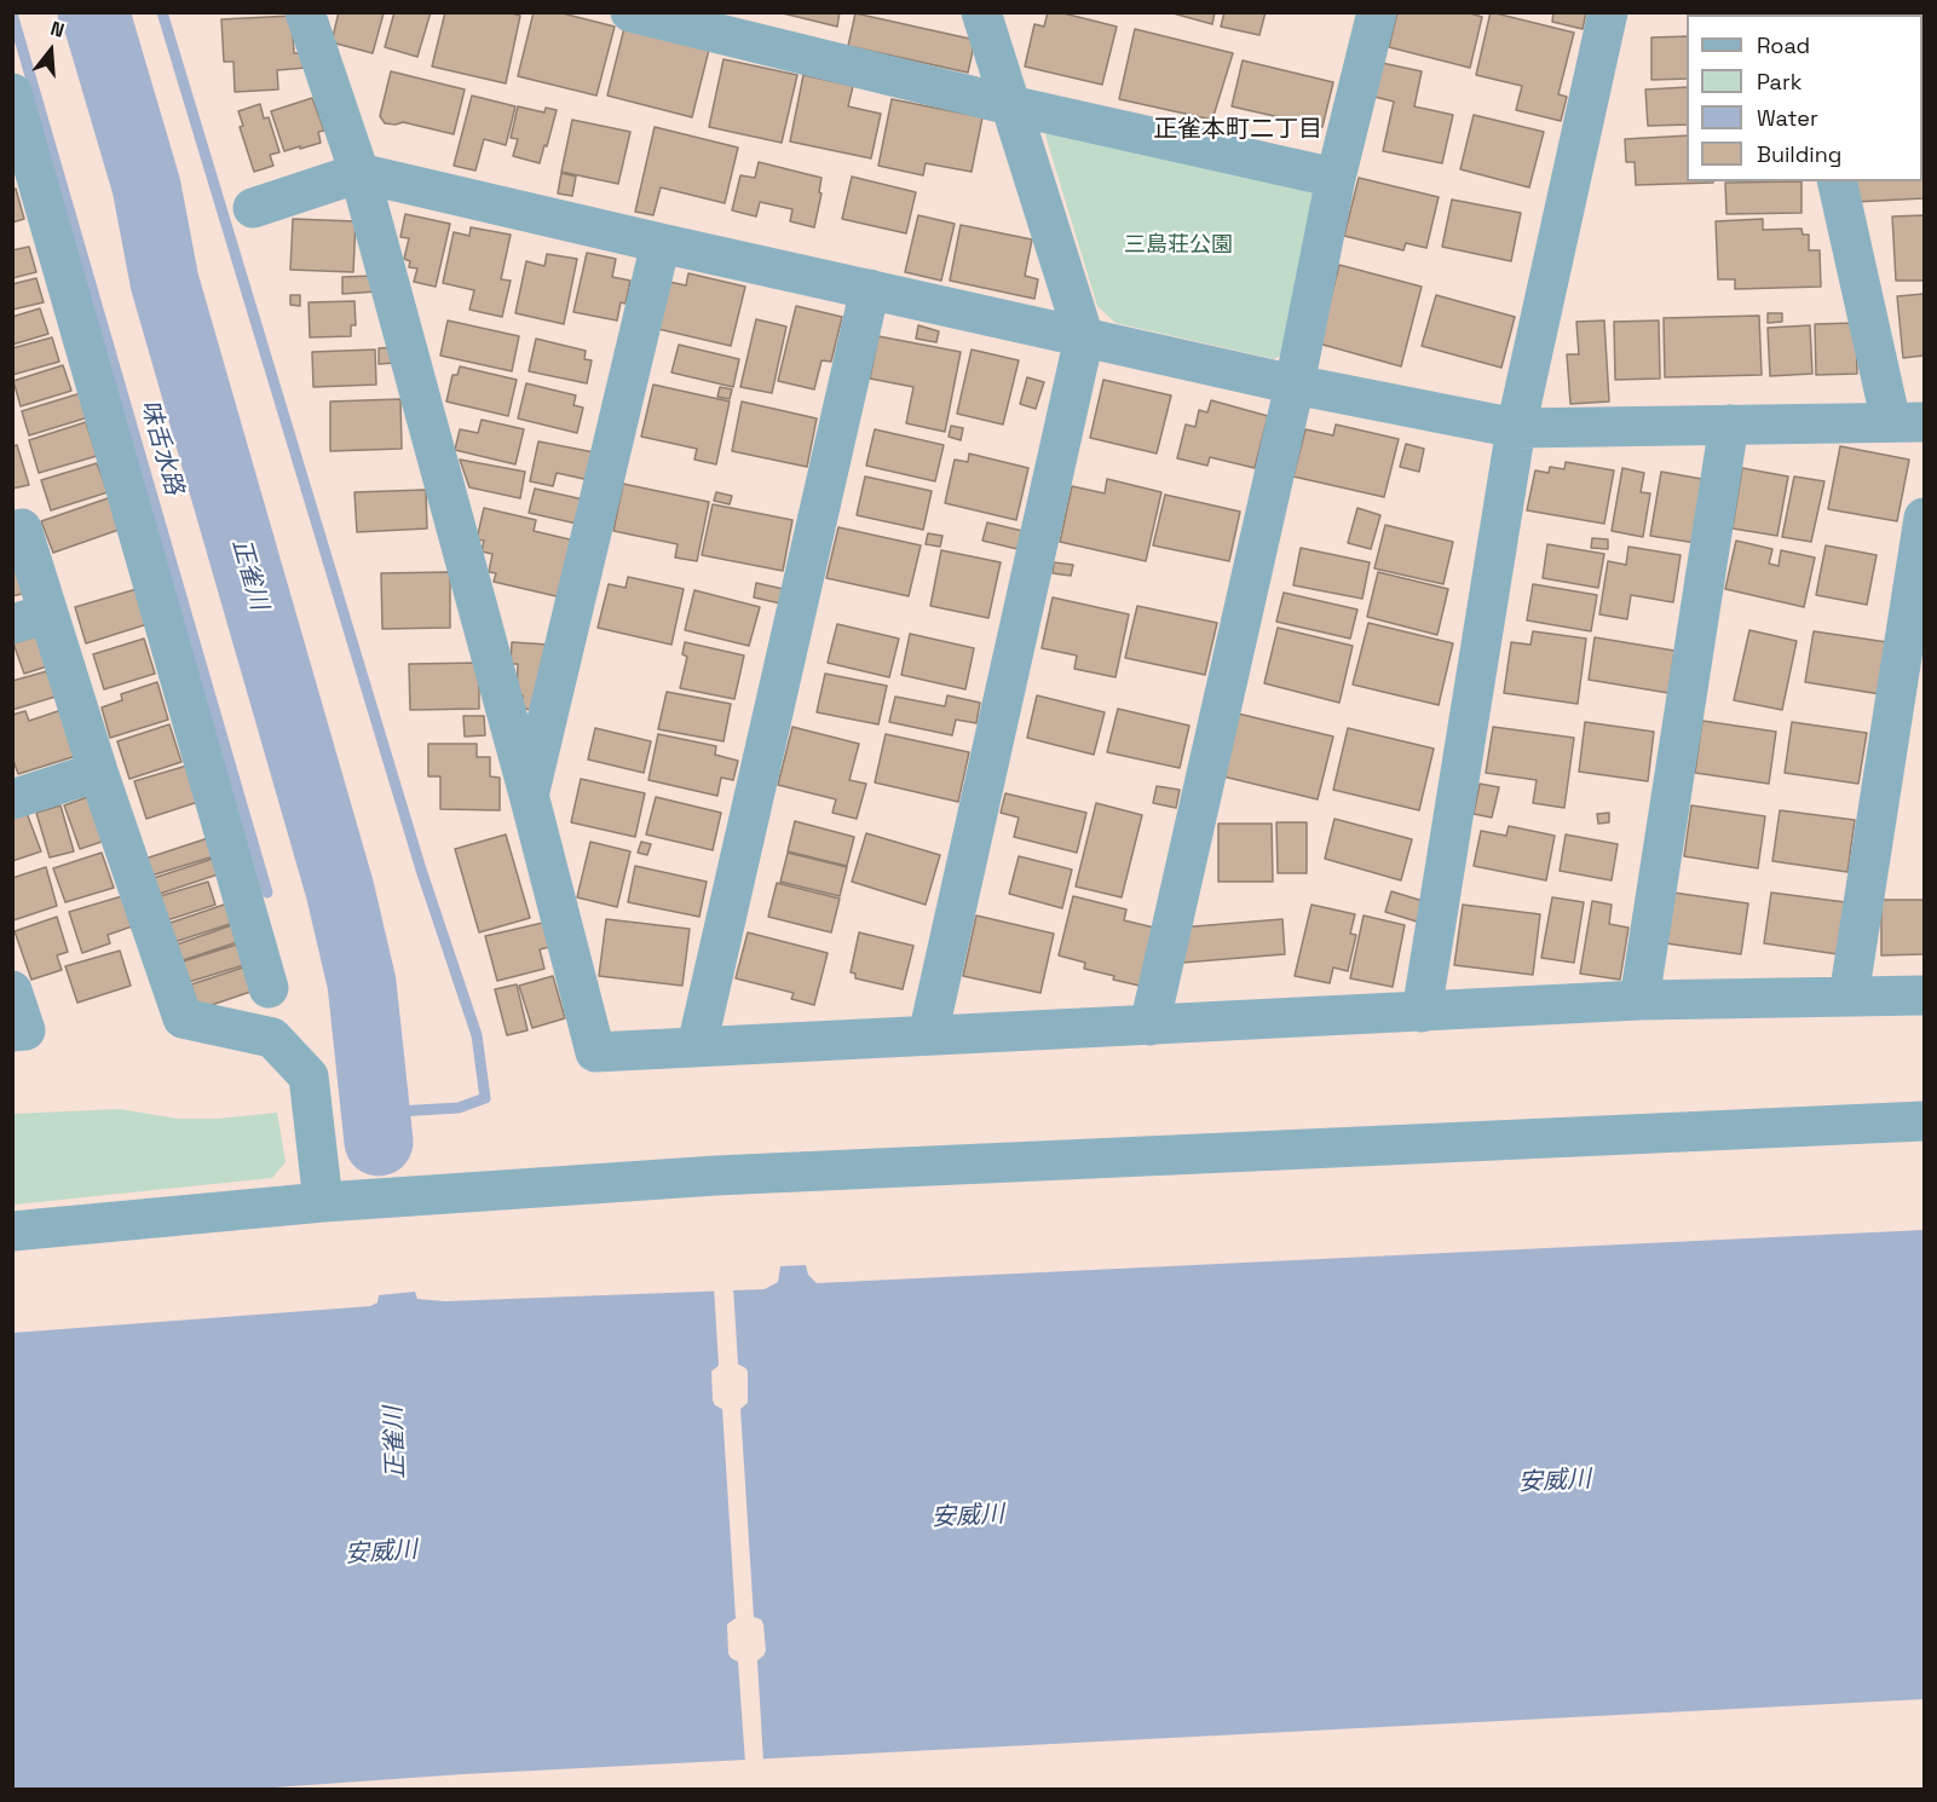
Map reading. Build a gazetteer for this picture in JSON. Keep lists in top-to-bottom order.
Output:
{
  "districts": ["正雀本町二丁目"],
  "water": ["味舌水路", "正雀川", "安威川"],
  "parks": ["三島荘公園"],
  "legend": [
    "Road",
    "Park",
    "Water",
    "Building"
  ],
  "north": "top"
}
